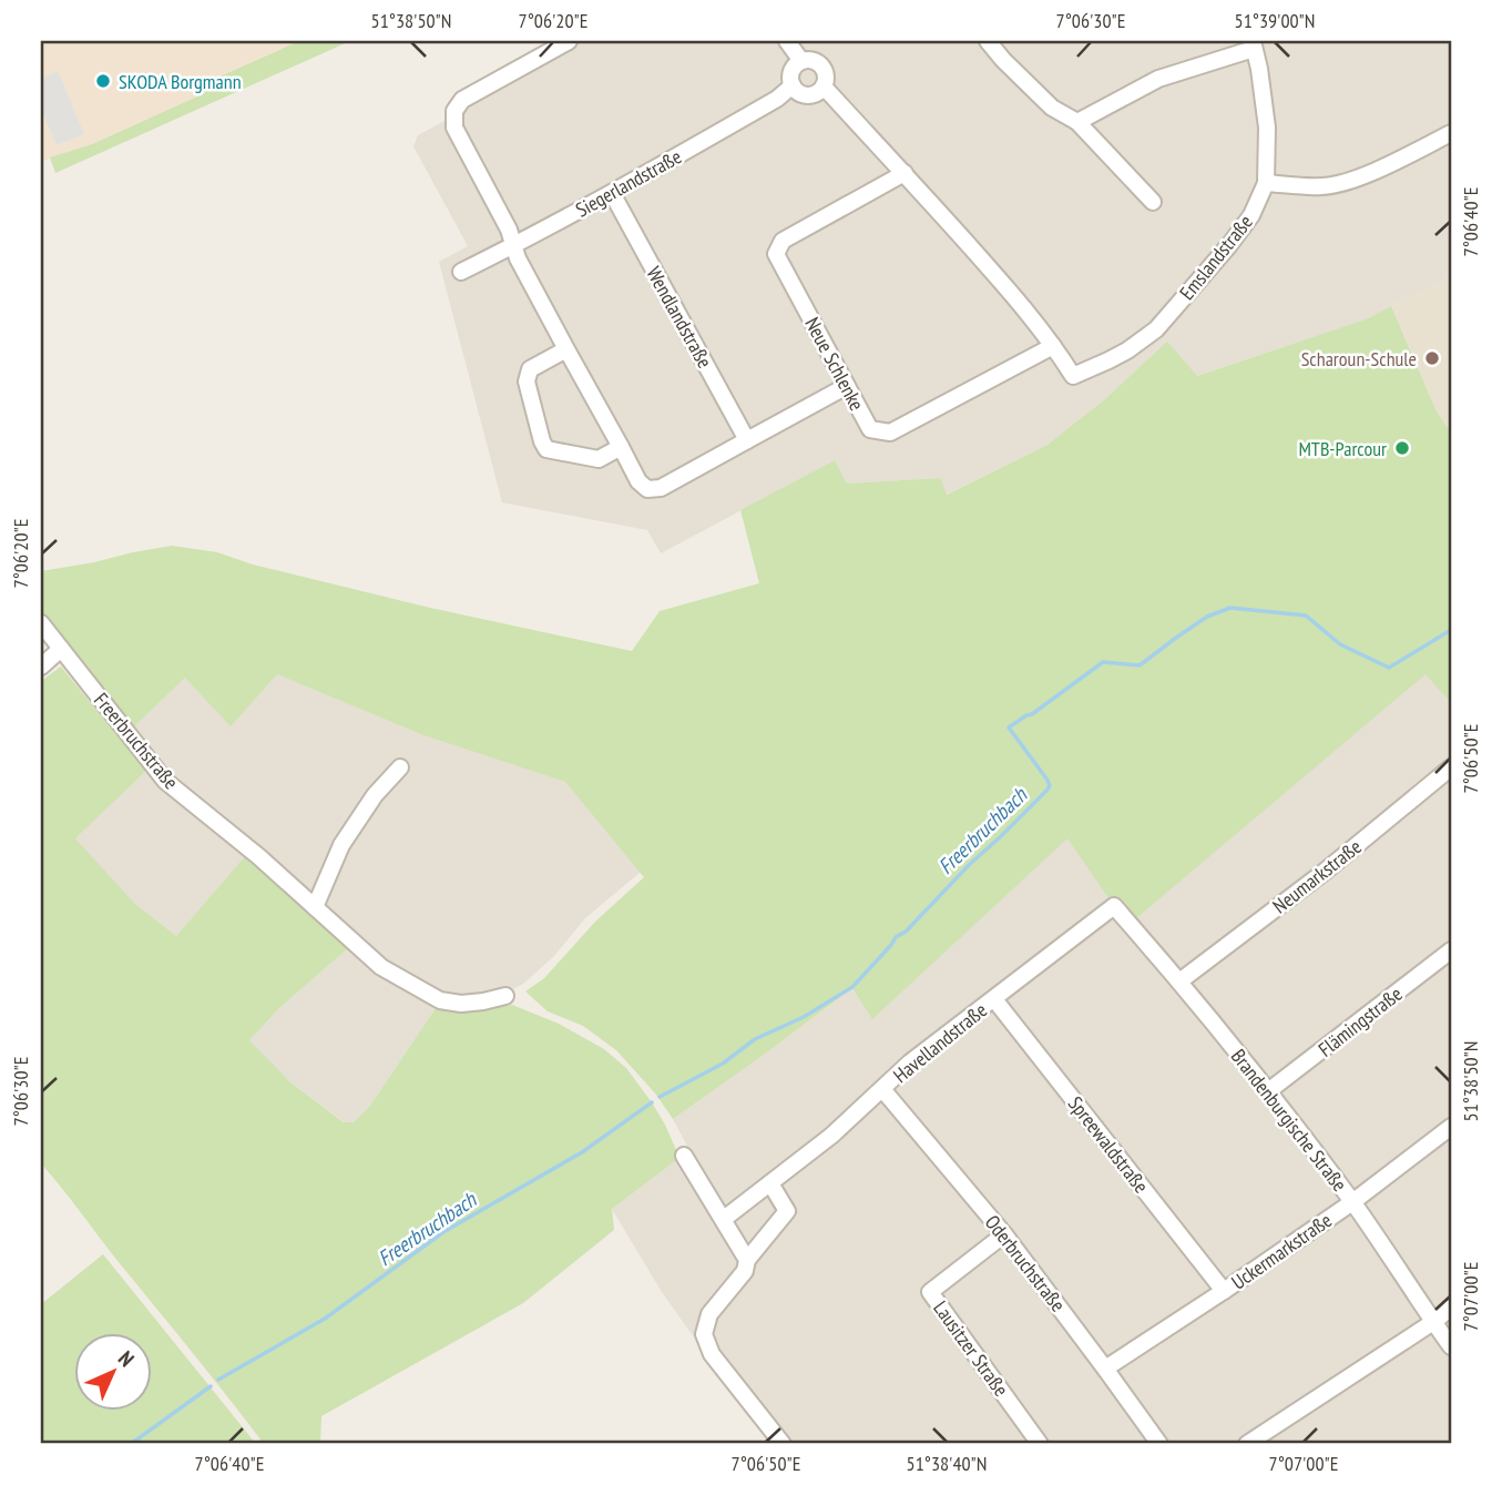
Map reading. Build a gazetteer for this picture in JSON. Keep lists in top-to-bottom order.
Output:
{
  "streets": {
    "street": [
      "Siegerlandstraße",
      "Emslandstraße",
      "Wendlandstraße",
      "Neue Schlenke",
      "Freerbruchstraße",
      "Neumarkstraße",
      "Flämingstraße",
      "Havellandstraße",
      "Brandenburgische Straße",
      "Spreewaldstraße",
      "Uckermarkstraße",
      "Oderbruchstraße",
      "Lausitzer Straße"
    ]
  },
  "crossings": [
    ["Siegerlandstraße", "Wendlandstraße"],
    ["Emslandstraße", "Neue Schlenke"],
    ["Neumarkstraße", "Brandenburgische Straße"],
    ["Flämingstraße", "Brandenburgische Straße"],
    ["Havellandstraße", "Brandenburgische Straße"],
    ["Havellandstraße", "Spreewaldstraße"],
    ["Havellandstraße", "Oderbruchstraße"],
    ["Brandenburgische Straße", "Uckermarkstraße"],
    ["Spreewaldstraße", "Uckermarkstraße"],
    ["Uckermarkstraße", "Oderbruchstraße"],
    ["Oderbruchstraße", "Lausitzer Straße"]
  ],
  "water": ["Freerbruchbach"],
  "places": ["SKODA Borgmann", "Scharoun-Schule", "MTB-Parcour"],
  "north": "top right",
  "coordinates": [
    "51°38'50\"N",
    "7°06'20\"E",
    "7°06'30\"E",
    "51°39'00\"N",
    "7°06'40\"E",
    "7°06'50\"E",
    "7°07'00\"E",
    "51°38'40\"N"
  ]
}
